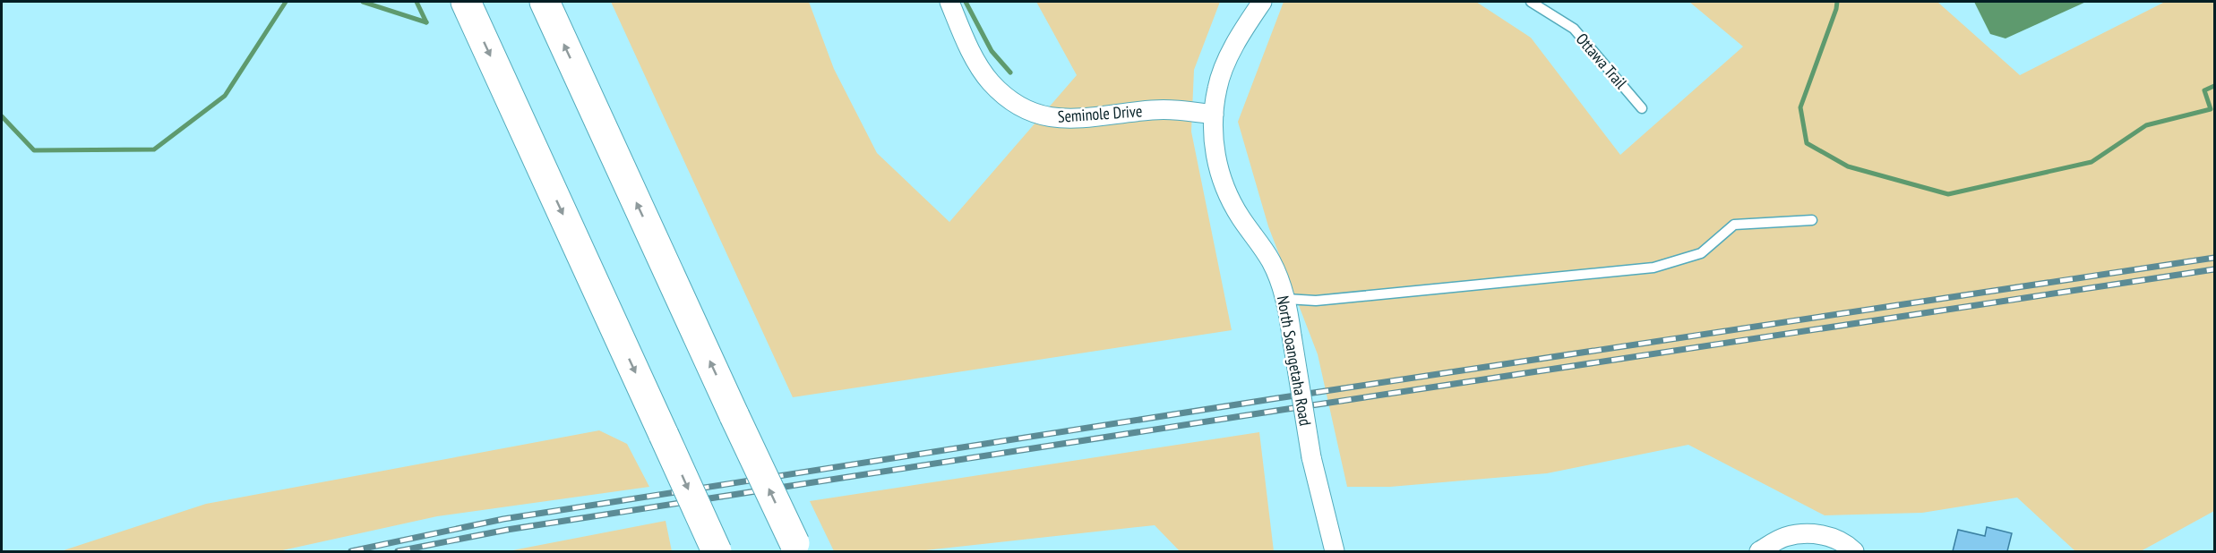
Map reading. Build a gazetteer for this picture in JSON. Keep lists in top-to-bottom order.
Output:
{
  "streets": {
    "street": ["Seminole Drive", "North Soangetaha Road"],
    "lane": ["Ottawa Trail"]
  },
  "crossings": [
    ["Seminole Drive", "North Soangetaha Road"]
  ]
}
